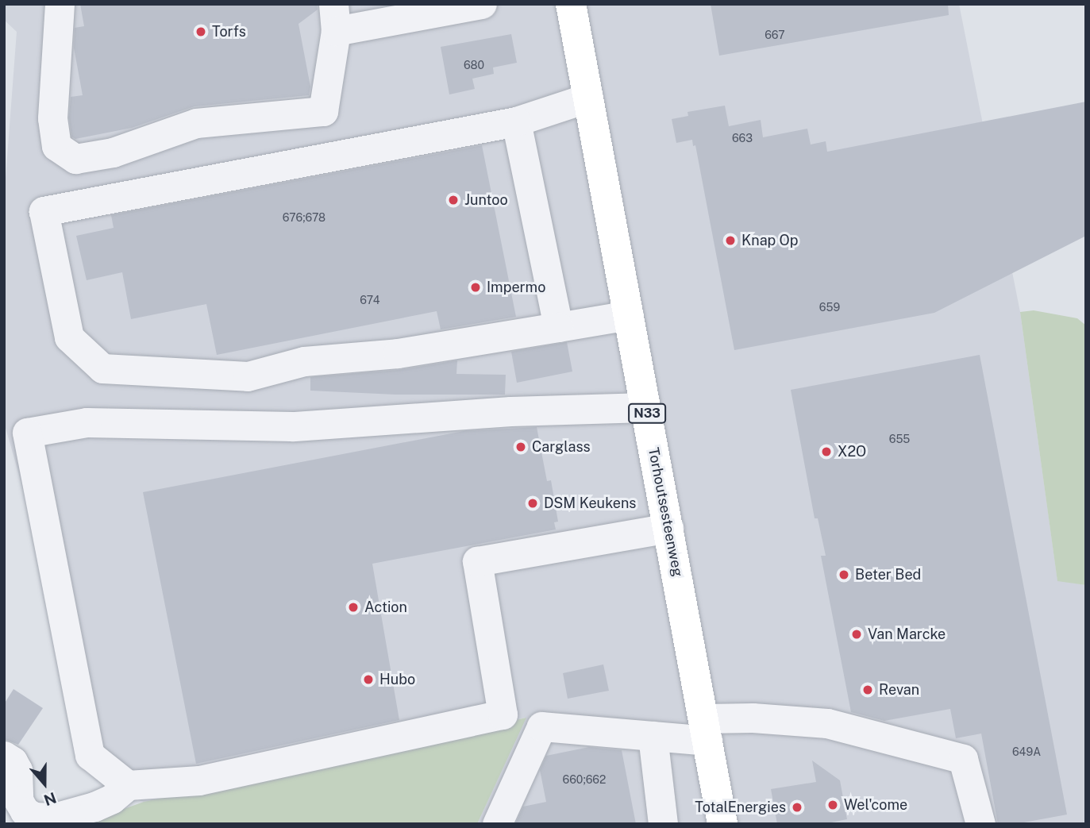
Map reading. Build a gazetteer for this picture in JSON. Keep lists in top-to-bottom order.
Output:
{
  "streets": {
    "main road": ["N33", "Torhoutsesteenweg"]
  },
  "places": [
    "Torfs",
    "Juntoo",
    "Knap Op",
    "Impermo",
    "Carglass",
    "X2O",
    "DSM Keukens",
    "Beter Bed",
    "Action",
    "Van Marcke",
    "Hubo",
    "Revan",
    "Wel'come",
    "TotalEnergies"
  ],
  "house_numbers": [
    "667",
    "680",
    "663",
    "676;678",
    "674",
    "659",
    "655",
    "649A",
    "660;662"
  ],
  "north": "bottom"
}
